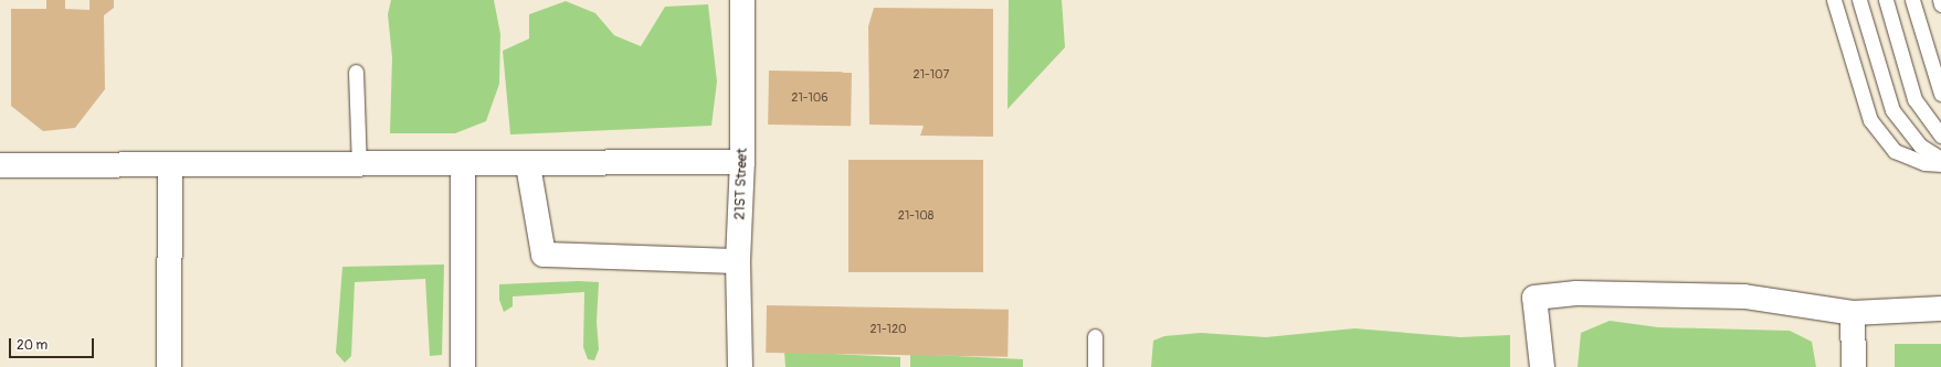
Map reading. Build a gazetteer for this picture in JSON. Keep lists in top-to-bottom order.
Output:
{
  "streets": {
    "street": ["21ST Street"]
  },
  "house_numbers": [
    "21-107",
    "21-106",
    "21-108",
    "21-120"
  ],
  "scale_bar": "20 m"
}
